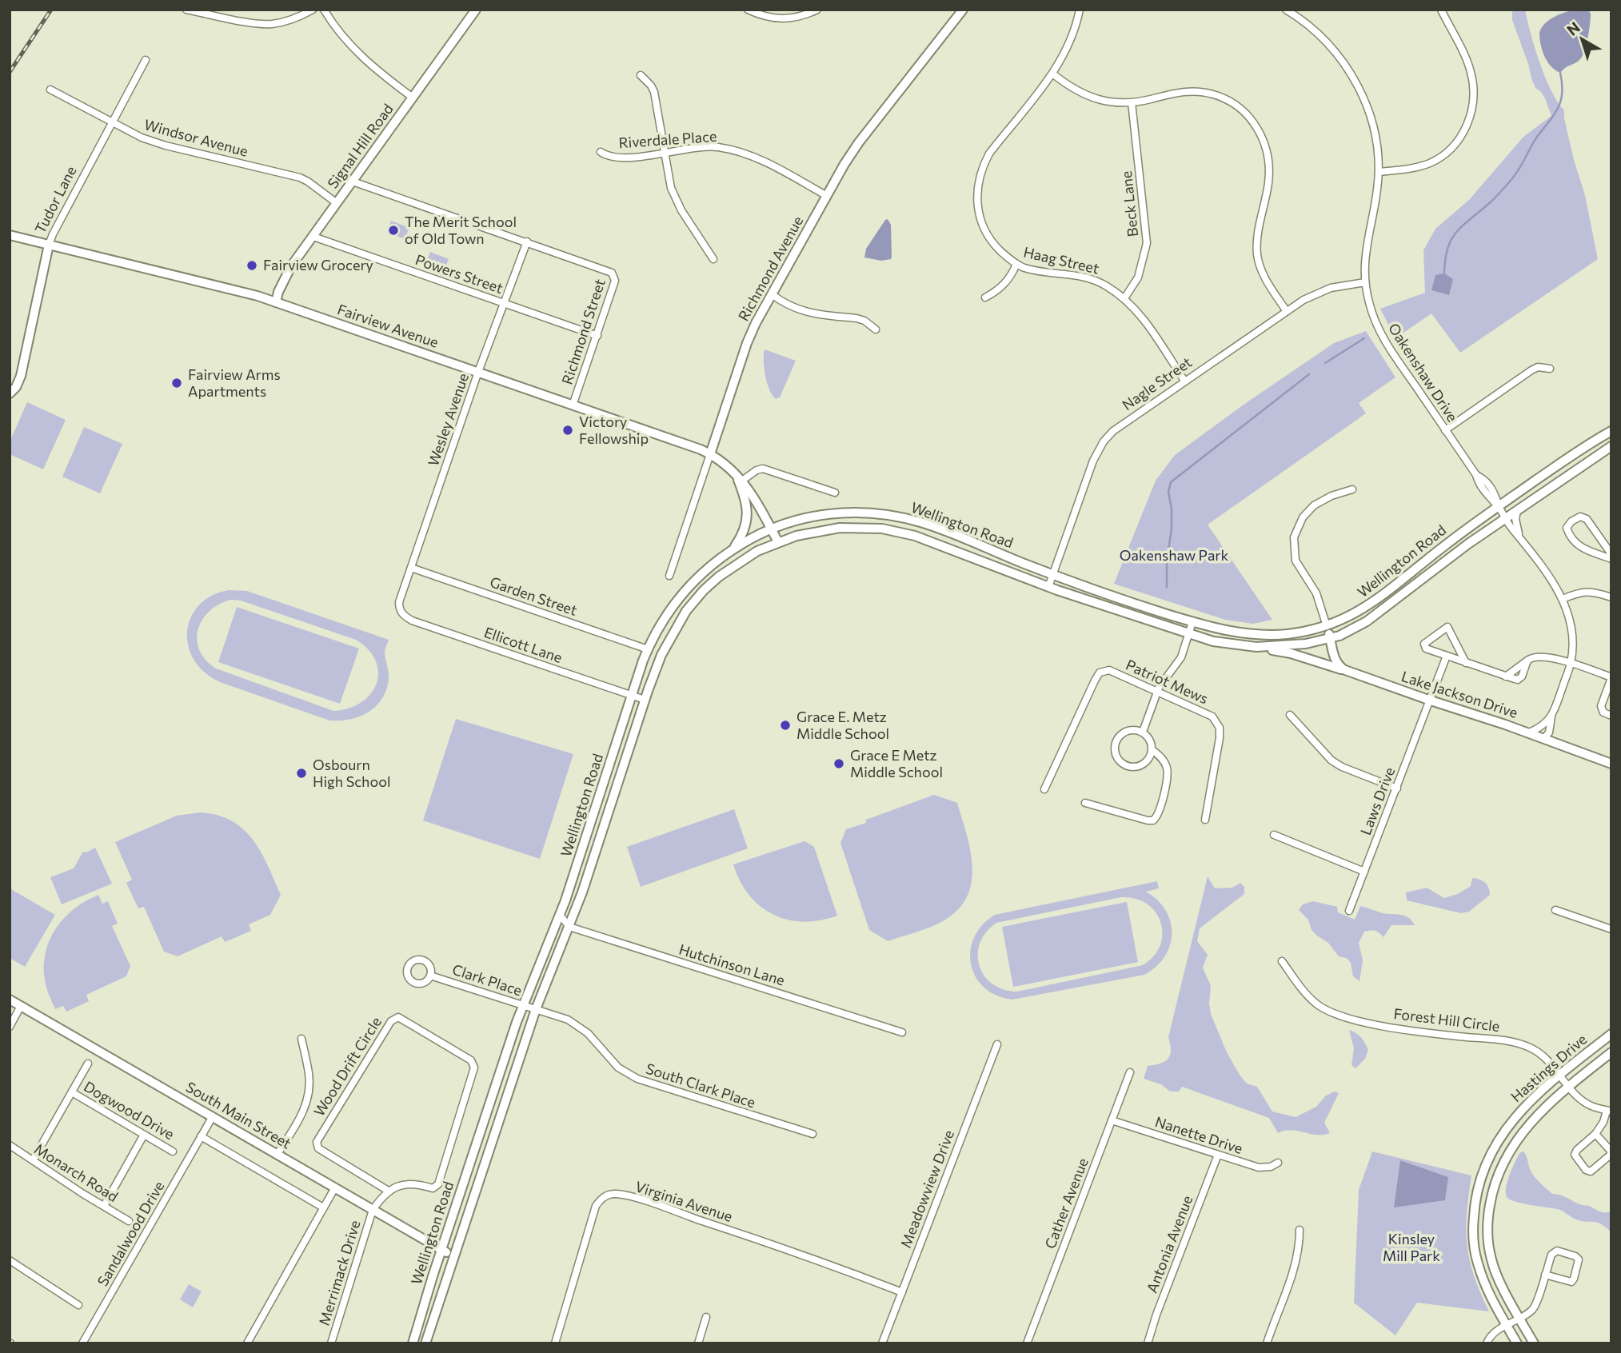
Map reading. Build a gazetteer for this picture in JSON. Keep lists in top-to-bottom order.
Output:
{
  "streets": {
    "main road": [
      "Signal Hill Road",
      "Tudor Lane",
      "Richmond Avenue",
      "Fairview Avenue",
      "Wellington Road",
      "Lake Jackson Drive",
      "Hastings Drive",
      "South Main Street"
    ],
    "street": [
      "Windsor Avenue",
      "Riverdale Place",
      "Beck Lane",
      "Haag Street",
      "Powers Street",
      "Richmond Street",
      "Oakenshaw Drive",
      "Nagle Street",
      "Wesley Avenue",
      "Garden Street",
      "Ellicott Lane",
      "Patriot Mews",
      "Laws Drive",
      "Hutchinson Lane",
      "Clark Place",
      "Forest Hill Circle",
      "Wood Drift Circle",
      "South Clark Place",
      "Dogwood Drive",
      "Nanette Drive",
      "Monarch Road",
      "Meadowview Drive",
      "Virginia Avenue",
      "Cather Avenue",
      "Sandalwood Drive",
      "Antonia Avenue",
      "Merrimack Drive"
    ]
  },
  "crossings": [
    ["Windsor Avenue", "Signal Hill Road"],
    ["Windsor Avenue", "Tudor Lane"],
    ["Riverdale Place", "Richmond Avenue"],
    ["Signal Hill Road", "Powers Street"],
    ["Signal Hill Road", "Fairview Avenue"],
    ["Signal Hill Road", "Richmond Street"],
    ["Tudor Lane", "Fairview Avenue"],
    ["Beck Lane", "Haag Street"],
    ["Haag Street", "Nagle Street"],
    ["Richmond Avenue", "Fairview Avenue"],
    ["Powers Street", "Richmond Street"],
    ["Powers Street", "Wesley Avenue"],
    ["Fairview Avenue", "Richmond Street"],
    ["Fairview Avenue", "Wesley Avenue"],
    ["Fairview Avenue", "Wellington Road"],
    ["Richmond Street", "Wesley Avenue"],
    ["Oakenshaw Drive", "Nagle Street"],
    ["Oakenshaw Drive", "Wellington Road"],
    ["Oakenshaw Drive", "Lake Jackson Drive"],
    ["Nagle Street", "Wellington Road"],
    ["Wesley Avenue", "Garden Street"],
    ["Wesley Avenue", "Ellicott Lane"],
    ["Wellington Road", "Garden Street"],
    ["Wellington Road", "Ellicott Lane"],
    ["Wellington Road", "Lake Jackson Drive"],
    ["Wellington Road", "Hutchinson Lane"],
    ["Wellington Road", "Clark Place"],
    ["Wellington Road", "South Clark Place"],
    ["Wellington Road", "South Main Street"],
    ["Lake Jackson Drive", "Laws Drive"],
    ["Clark Place", "South Clark Place"],
    ["Forest Hill Circle", "Hastings Drive"],
    ["South Main Street", "Sandalwood Drive"],
    ["South Main Street", "Merrimack Drive"],
    ["Nanette Drive", "Cather Avenue"],
    ["Nanette Drive", "Antonia Avenue"],
    ["Meadowview Drive", "Virginia Avenue"]
  ],
  "parks": ["Oakenshaw Park", "Kinsley Mill Park"],
  "places": [
    "The Merit School of Old Town",
    "Fairview Grocery",
    "Fairview Arms Apartments",
    "Victory Fellowship",
    "Grace E. Metz Middle School",
    "Grace E Metz Middle School",
    "Osbourn High School"
  ],
  "north": "top left"
}
